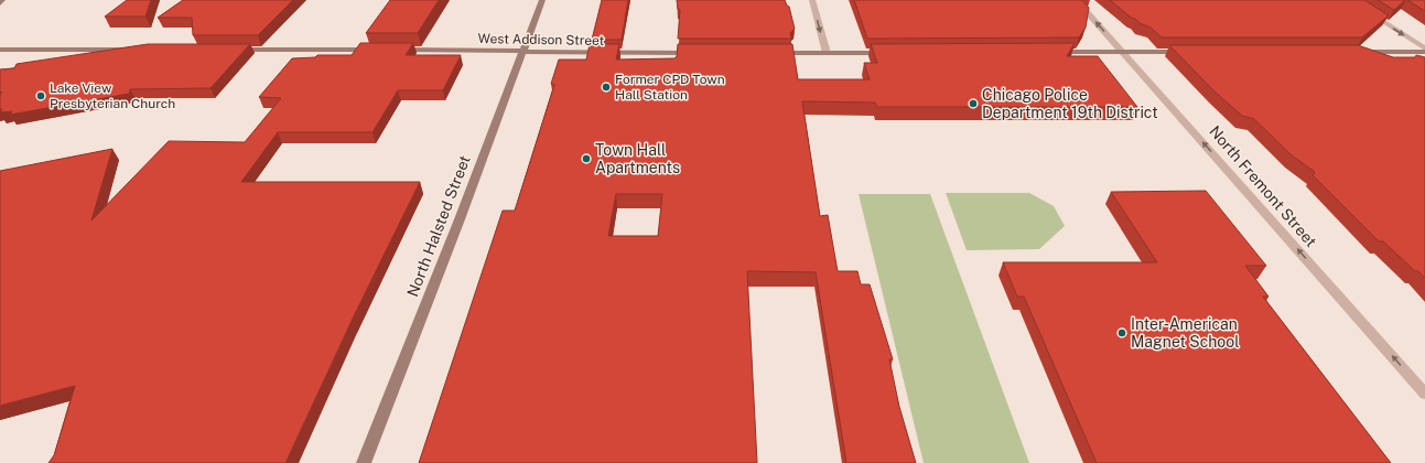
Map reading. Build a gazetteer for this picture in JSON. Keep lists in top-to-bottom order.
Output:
{
  "streets": {
    "street": ["West Addison Street", "North Fremont Street", "North Halsted Street"]
  },
  "crossings": [
    ["West Addison Street", "North Halsted Street"]
  ],
  "one_way": ["North Fremont Street"],
  "places": [
    "Former CPD Town Hall Station",
    "Lake View Presbyterian Church",
    "Chicago Police Department 19th District",
    "Town Hall Apartments",
    "Inter-American Magnet School"
  ]
}
